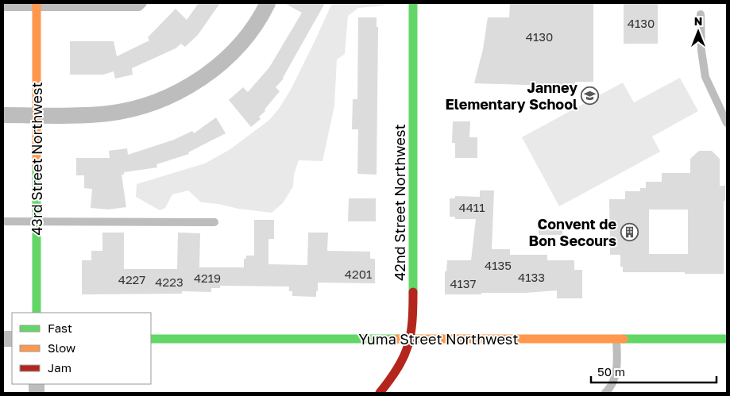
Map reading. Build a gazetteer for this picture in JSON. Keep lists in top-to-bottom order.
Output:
{
  "streets": {
    "street": ["43rd Street Northwest", "42nd Street Northwest", "Yuma Street Northwest"]
  },
  "crossings": [
    ["42nd Street Northwest", "Yuma Street Northwest"]
  ],
  "places": {
    "school or university": ["Janney Elementary School"],
    "building": ["Convent de Bon Secours"]
  },
  "house_numbers": [
    "4130",
    "4130",
    "4411",
    "4135",
    "4201",
    "4133",
    "4219",
    "4227",
    "4223",
    "4137"
  ],
  "legend": ["Fast", "Slow", "Jam"],
  "scale_bar": "50 m",
  "north": "top"
}
